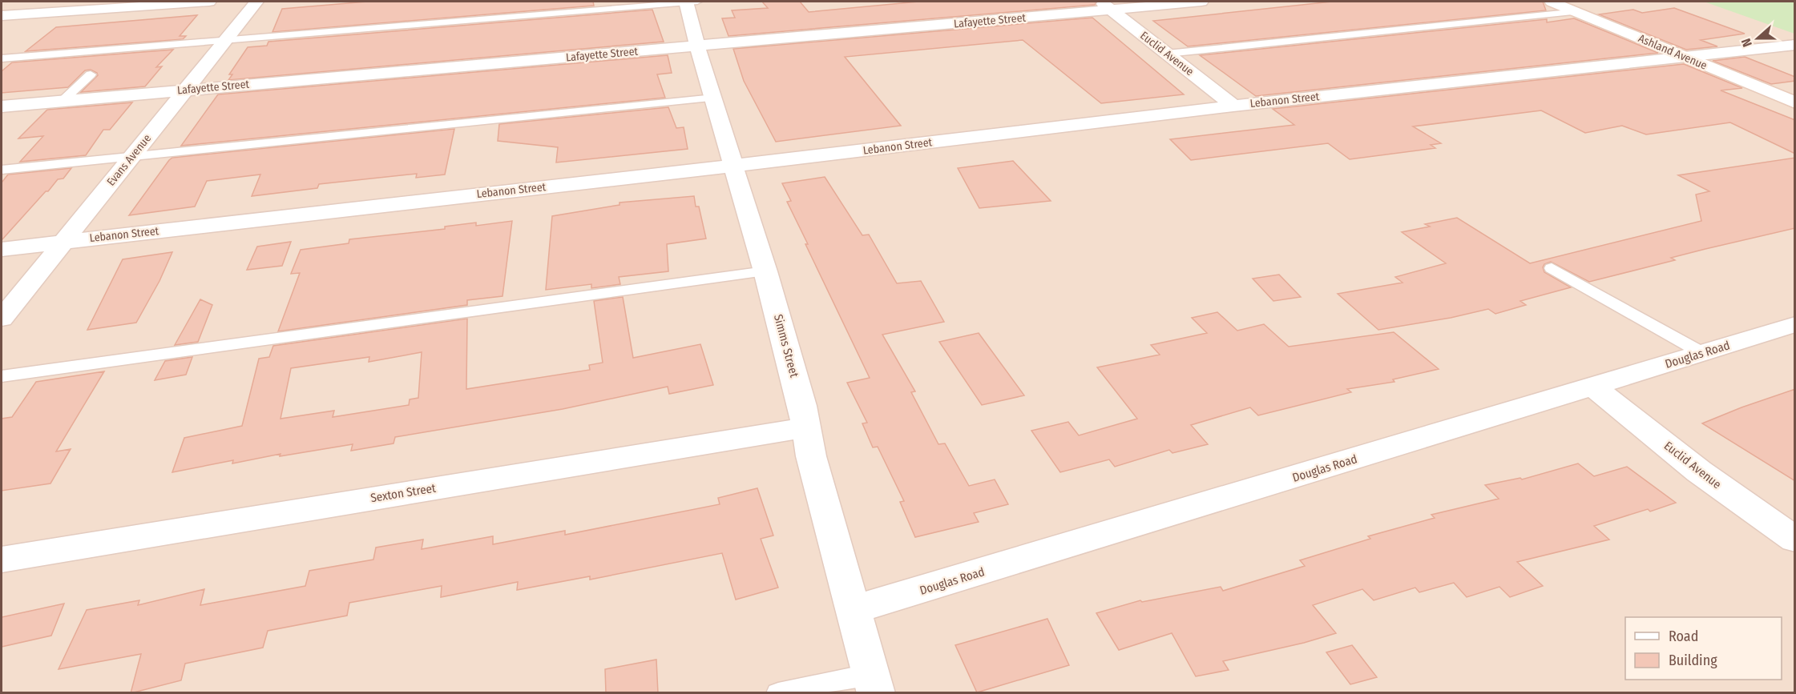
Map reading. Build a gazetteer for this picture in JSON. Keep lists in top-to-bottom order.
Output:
{
  "streets": {
    "street": [
      "Lafayette Street",
      "Ashland Avenue",
      "Euclid Avenue",
      "Lebanon Street",
      "Evans Avenue",
      "Simms Street",
      "Douglas Road",
      "Sexton Street"
    ]
  },
  "crossings": [
    ["Lafayette Street", "Euclid Avenue"],
    ["Lafayette Street", "Evans Avenue"],
    ["Lafayette Street", "Simms Street"],
    ["Ashland Avenue", "Lebanon Street"],
    ["Euclid Avenue", "Lebanon Street"],
    ["Euclid Avenue", "Douglas Road"],
    ["Lebanon Street", "Evans Avenue"],
    ["Lebanon Street", "Simms Street"],
    ["Simms Street", "Douglas Road"],
    ["Simms Street", "Sexton Street"]
  ],
  "legend": ["Road", "Building"],
  "north": "left"
}
